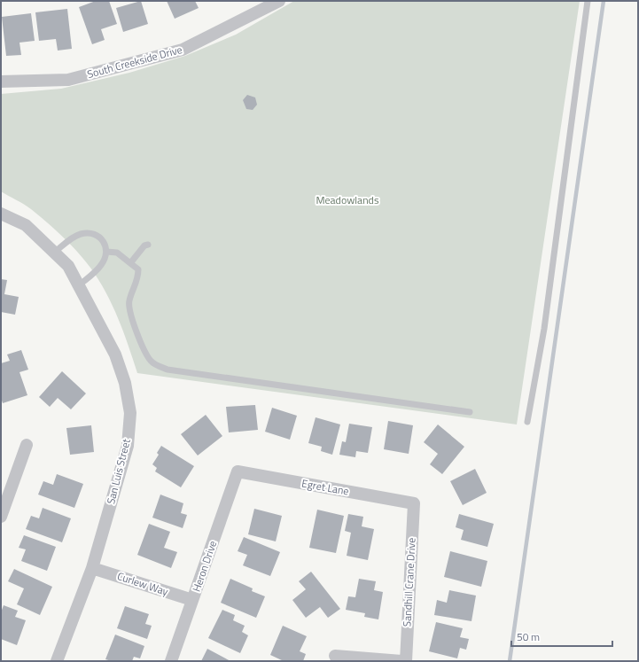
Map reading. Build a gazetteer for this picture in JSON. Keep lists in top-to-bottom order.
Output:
{
  "streets": {
    "street": [
      "South Creekside Drive",
      "San Luis Street",
      "Egret Lane",
      "Heron Drive",
      "Sandhill Crane Drive",
      "Curlew Way"
    ]
  },
  "crossings": [
    ["San Luis Street", "Curlew Way"],
    ["Egret Lane", "Heron Drive"],
    ["Egret Lane", "Sandhill Crane Drive"],
    ["Heron Drive", "Curlew Way"]
  ],
  "parks": ["Meadowlands"],
  "scale_bar": "50 m"
}
